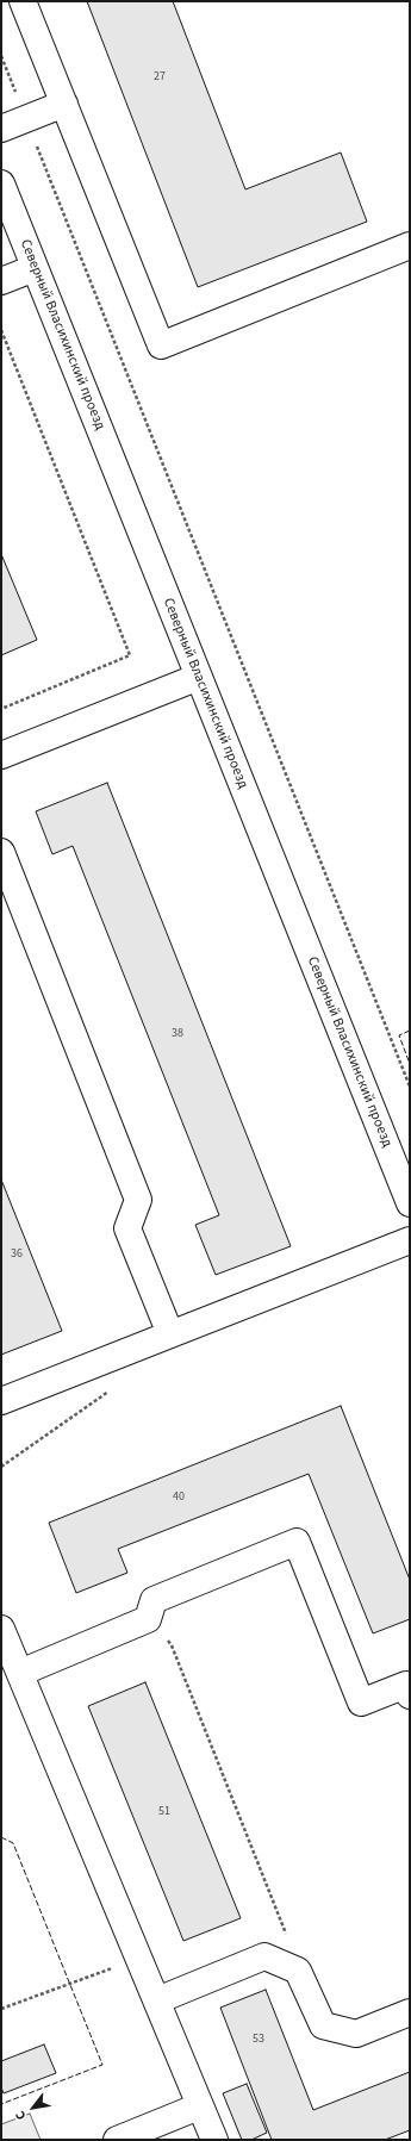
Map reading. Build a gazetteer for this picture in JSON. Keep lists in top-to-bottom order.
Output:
{
  "streets": {
    "street": ["Северный Власихинский проезд"]
  },
  "house_numbers": [
    "27",
    "38",
    "36",
    "40",
    "51",
    "53"
  ],
  "north": "bottom left"
}
